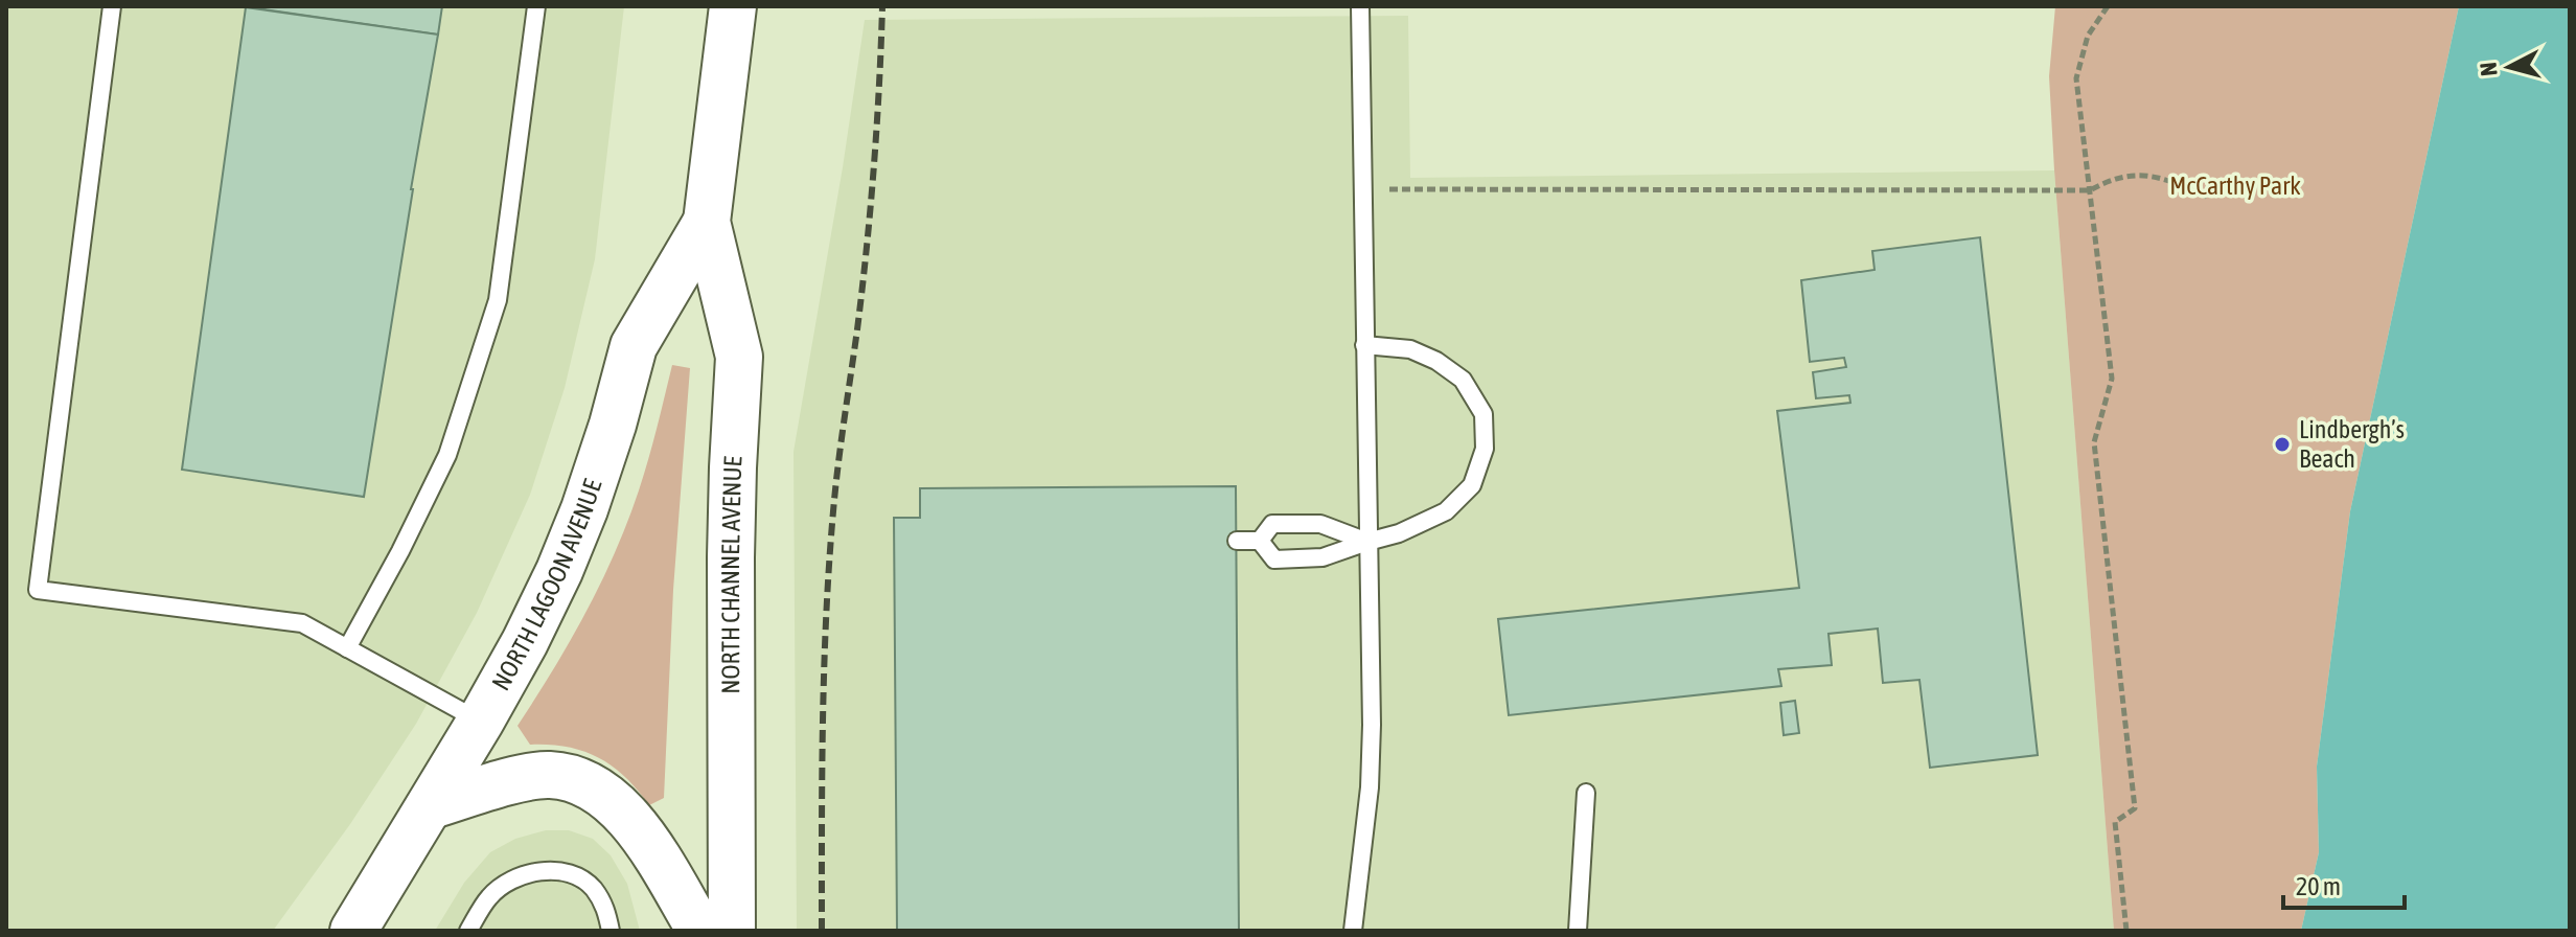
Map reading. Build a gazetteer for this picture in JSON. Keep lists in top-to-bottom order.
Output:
{
  "streets": {
    "main road": ["NORTH CHANNEL AVENUE", "NORTH LAGOON AVENUE"]
  },
  "crossings": [
    ["NORTH CHANNEL AVENUE", "NORTH LAGOON AVENUE"]
  ],
  "parks": ["McCarthy Park"],
  "places": ["Lindbergh’s Beach"],
  "scale_bar": "20 m",
  "north": "left"
}
